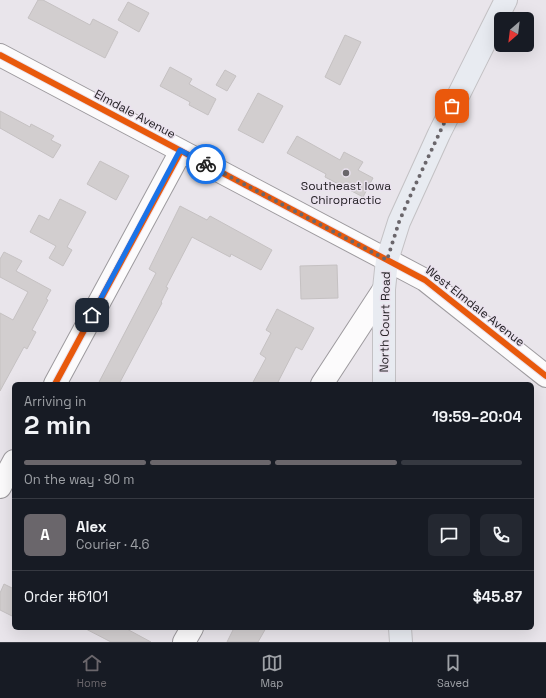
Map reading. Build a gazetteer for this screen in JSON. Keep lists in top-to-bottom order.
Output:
{
  "streets": {
    "main road": ["North Court Road"],
    "street": ["Elmdale Avenue", "West Elmdale Avenue"]
  },
  "crossings": [
    ["Elmdale Avenue", "West Elmdale Avenue"],
    ["Elmdale Avenue", "North Court Road"],
    ["West Elmdale Avenue", "North Court Road"]
  ],
  "places": ["Southeast Iowa Chiropractic"],
  "north": "bottom left",
  "page": {
    "heading": ["2 min", "Arriving in", "19:59–20:04"],
    "panel": [
      "Alex",
      "Courier · 4.6",
      "Order #6101",
      "$45.87"
    ],
    "bar": "On the way · 90 m",
    "round": "A",
    "tabs": ["Home", "Map", "Saved"]
  }
}
